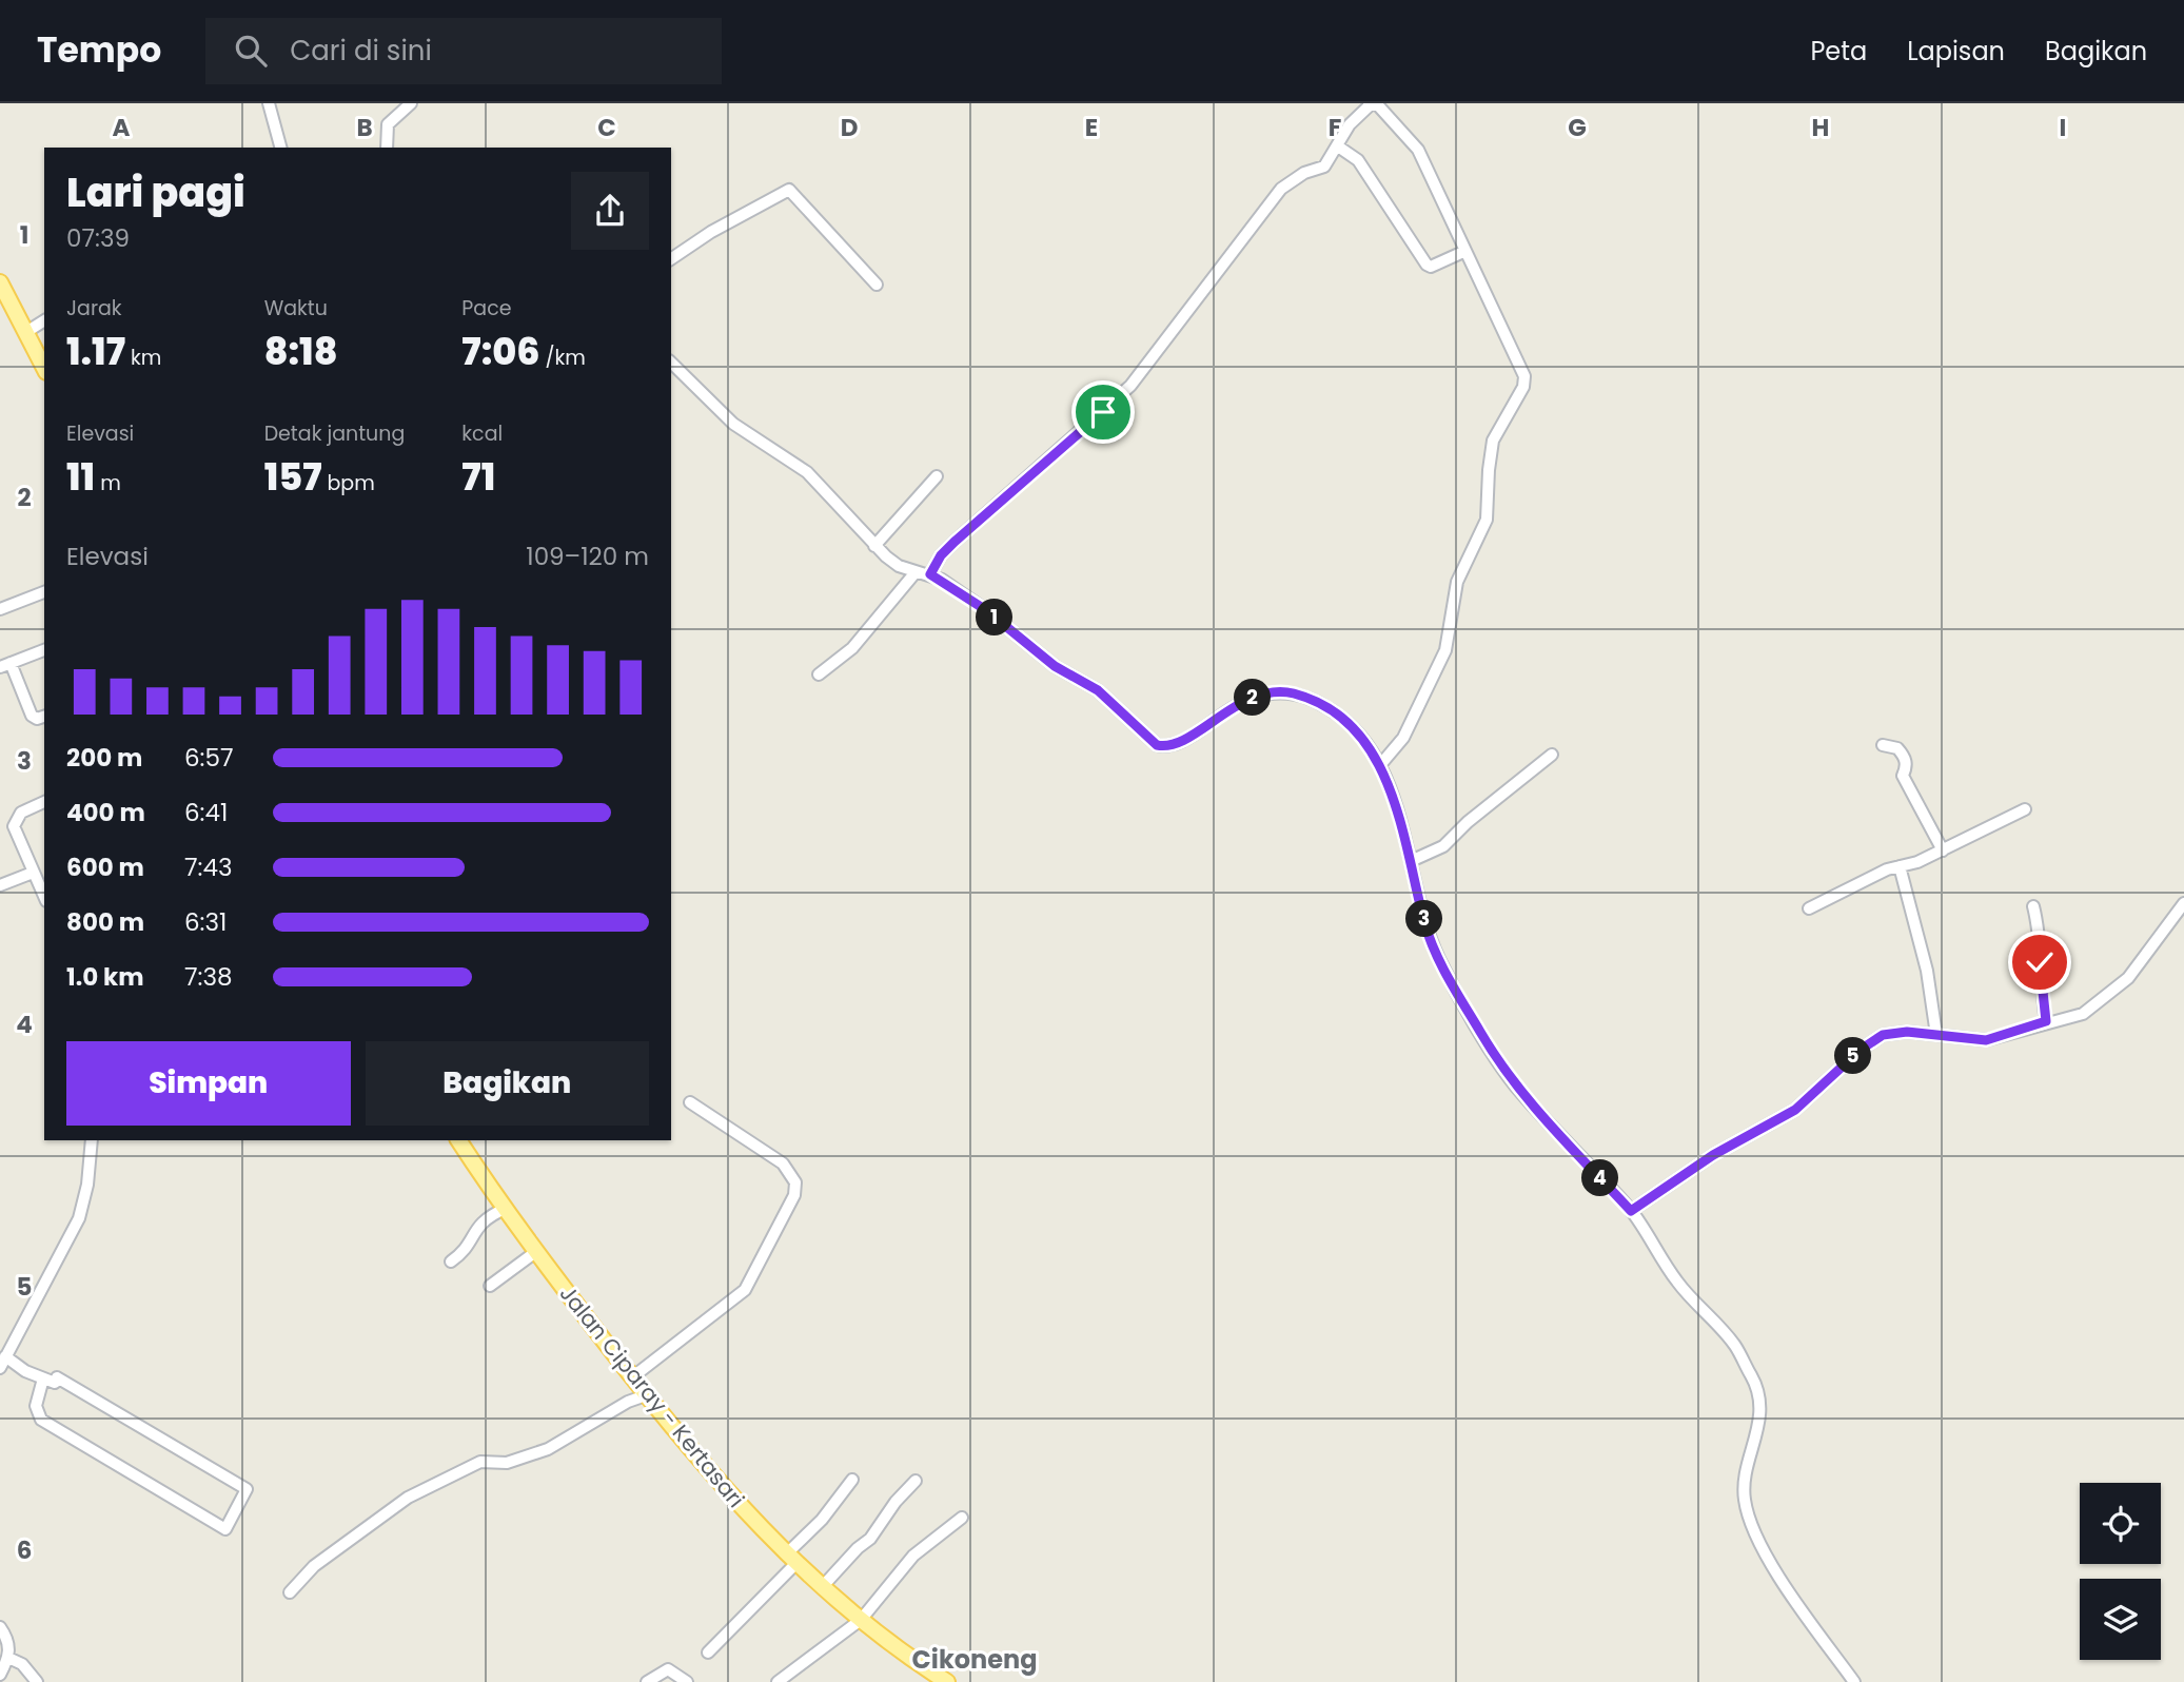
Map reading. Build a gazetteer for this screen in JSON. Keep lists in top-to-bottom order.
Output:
{
  "streets": {
    "main road": ["Jalan Ciparay - Kertasari"]
  },
  "districts": ["Cikoneng"],
  "page": {
    "header": "Tempo",
    "search": "Cari di sini",
    "nav": ["Peta", "Lapisan", "Bagikan"],
    "heading": ["Lari pagi", "07:39"],
    "stats": [
      ["Jarak", "1.17 km"],
      ["Waktu", "8:18"],
      ["Pace", "7:06 /km"],
      ["Elevasi", "11 m"],
      ["Detak jantung", "157 bpm"],
      ["kcal", "71"]
    ],
    "chart": ["Elevasi", "109–120 m"],
    "pins": [
      "1",
      "2",
      "3",
      "5",
      "4"
    ],
    "list": [
      {
        "name": "200 m",
        "note": "6:57"
      },
      {
        "name": "400 m",
        "note": "6:41"
      },
      {
        "name": "600 m",
        "note": "7:43"
      },
      {
        "name": "800 m",
        "note": "6:31"
      },
      {
        "name": "1.0 km",
        "note": "7:38"
      }
    ],
    "buttons": ["Simpan", "Bagikan"]
  },
  "grid": {
    "columns": [
      "A",
      "B",
      "C",
      "D",
      "E",
      "F",
      "G",
      "H",
      "I"
    ],
    "rows": [
      "1",
      "2",
      "3",
      "4",
      "5",
      "6"
    ]
  }
}
